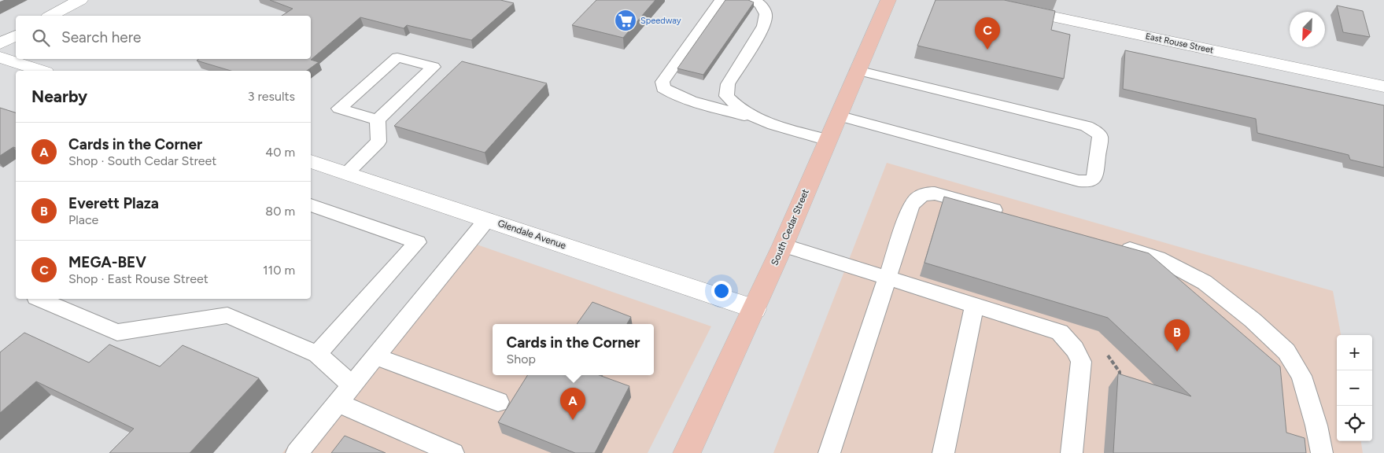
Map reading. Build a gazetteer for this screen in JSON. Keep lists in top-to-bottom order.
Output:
{
  "streets": {
    "main road": ["South Cedar Street"],
    "street": ["East Rouse Street", "Glendale Avenue"]
  },
  "crossings": [
    ["South Cedar Street", "Glendale Avenue"]
  ],
  "places": {
    "supermarket": ["Speedway"]
  },
  "north": "bottom left",
  "page": {
    "search": "Search here",
    "pins": ["C", "B", "A"],
    "heading": ["Nearby", "3 results"],
    "list": [
      {
        "mark": "A",
        "name": "Cards in the Corner",
        "note": "Shop · South Cedar Street",
        "value": "40 m"
      },
      {
        "mark": "B",
        "name": "Everett Plaza",
        "note": "Place",
        "value": "80 m"
      },
      {
        "mark": "C",
        "name": "MEGA-BEV",
        "note": "Shop · East Rouse Street",
        "value": "110 m"
      }
    ],
    "popup": ["Cards in the Corner", "Shop"],
    "map_buttons": ["+", "−"]
  }
}
